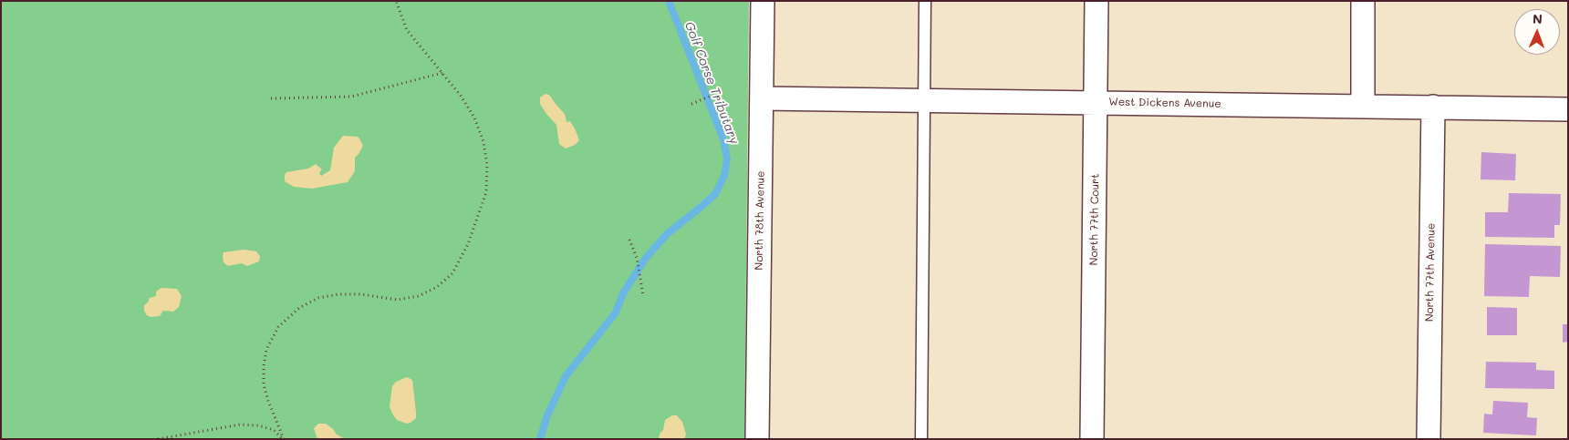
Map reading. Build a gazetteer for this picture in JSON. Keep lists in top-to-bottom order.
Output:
{
  "streets": {
    "street": [
      "West Dickens Avenue",
      "North 77th Court",
      "North 78th Avenue",
      "North 77th Avenue"
    ]
  },
  "crossings": [
    ["West Dickens Avenue", "North 77th Court"],
    ["West Dickens Avenue", "North 78th Avenue"],
    ["West Dickens Avenue", "North 77th Avenue"]
  ],
  "water": ["Golf Corse Tributary"],
  "north": "top"
}
